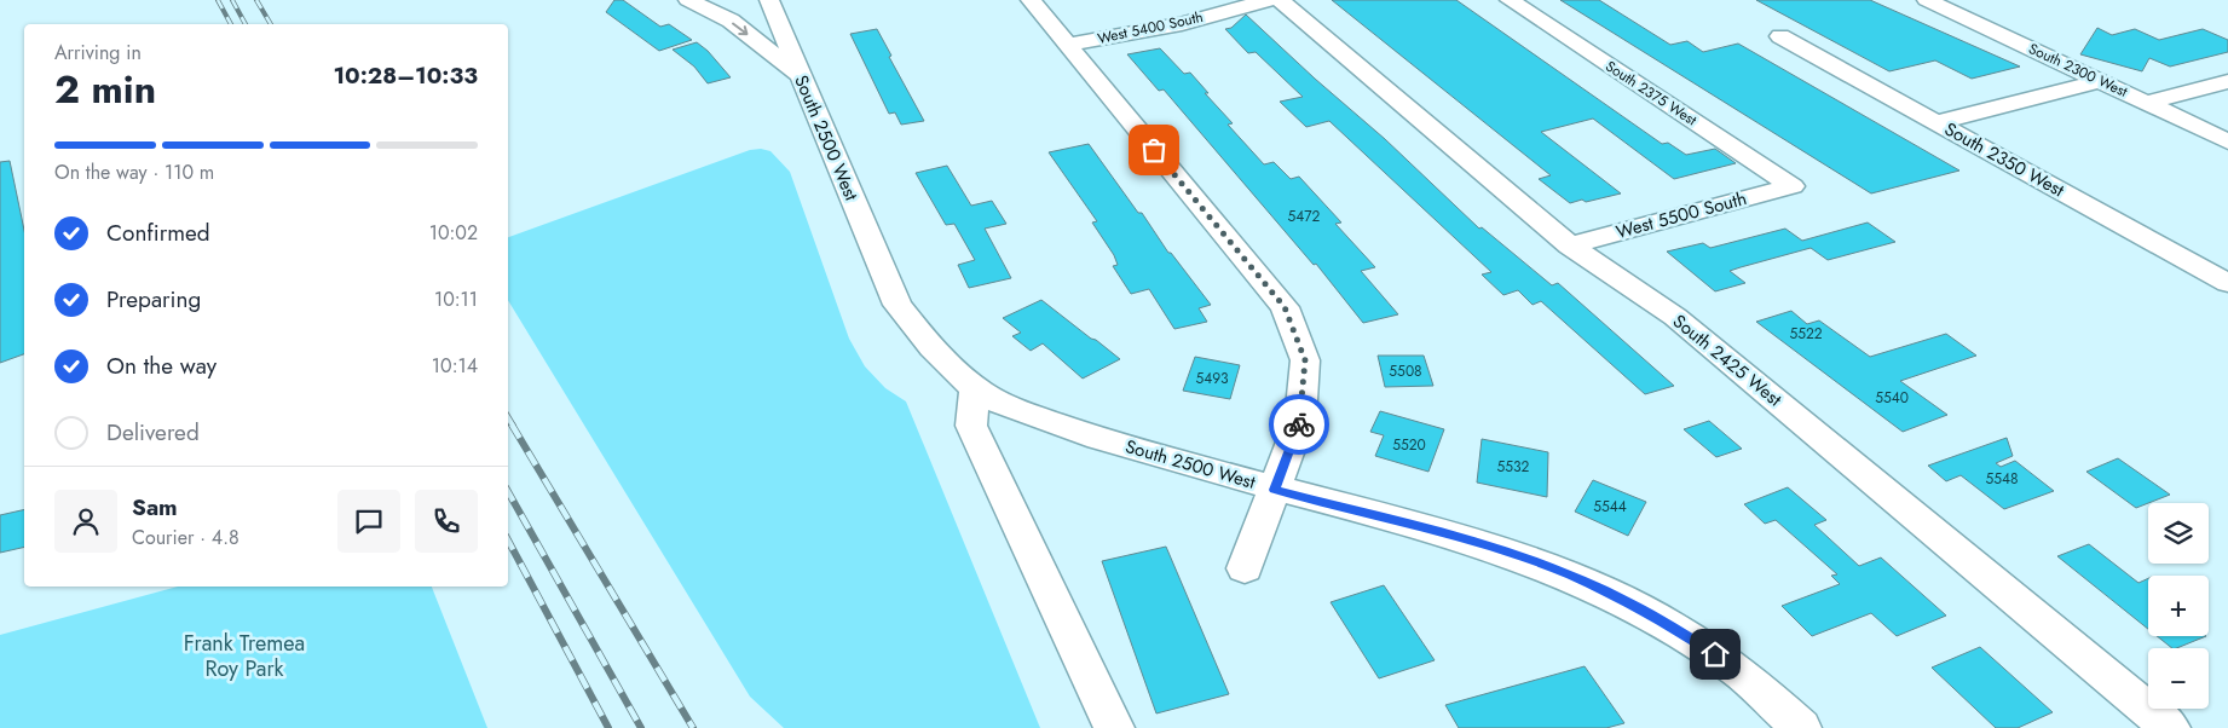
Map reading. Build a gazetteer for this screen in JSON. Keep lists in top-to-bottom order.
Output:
{
  "streets": {
    "street": [
      "West 5400 South",
      "South 2300 West",
      "South 2375 West",
      "South 2500 West",
      "South 2350 West",
      "West 5500 South",
      "South 2425 West"
    ]
  },
  "crossings": [
    ["South 2375 West", "West 5500 South"],
    ["West 5500 South", "South 2425 West"]
  ],
  "parks": ["Frank Tremea Roy Park"],
  "house_numbers": [
    "5472",
    "5522",
    "5508",
    "5493",
    "5540",
    "5520",
    "5532",
    "5548",
    "5544"
  ],
  "page": {
    "heading": ["2 min", "Arriving in", "10:28–10:33"],
    "panel": ["Sam", "Courier · 4.8"],
    "bar": "On the way · 110 m",
    "list": [
      ["Confirmed", "10:02"],
      ["Preparing", "10:11"],
      ["On the way", "10:14"],
      "Delivered"
    ],
    "map_buttons": ["+", "−"]
  }
}
